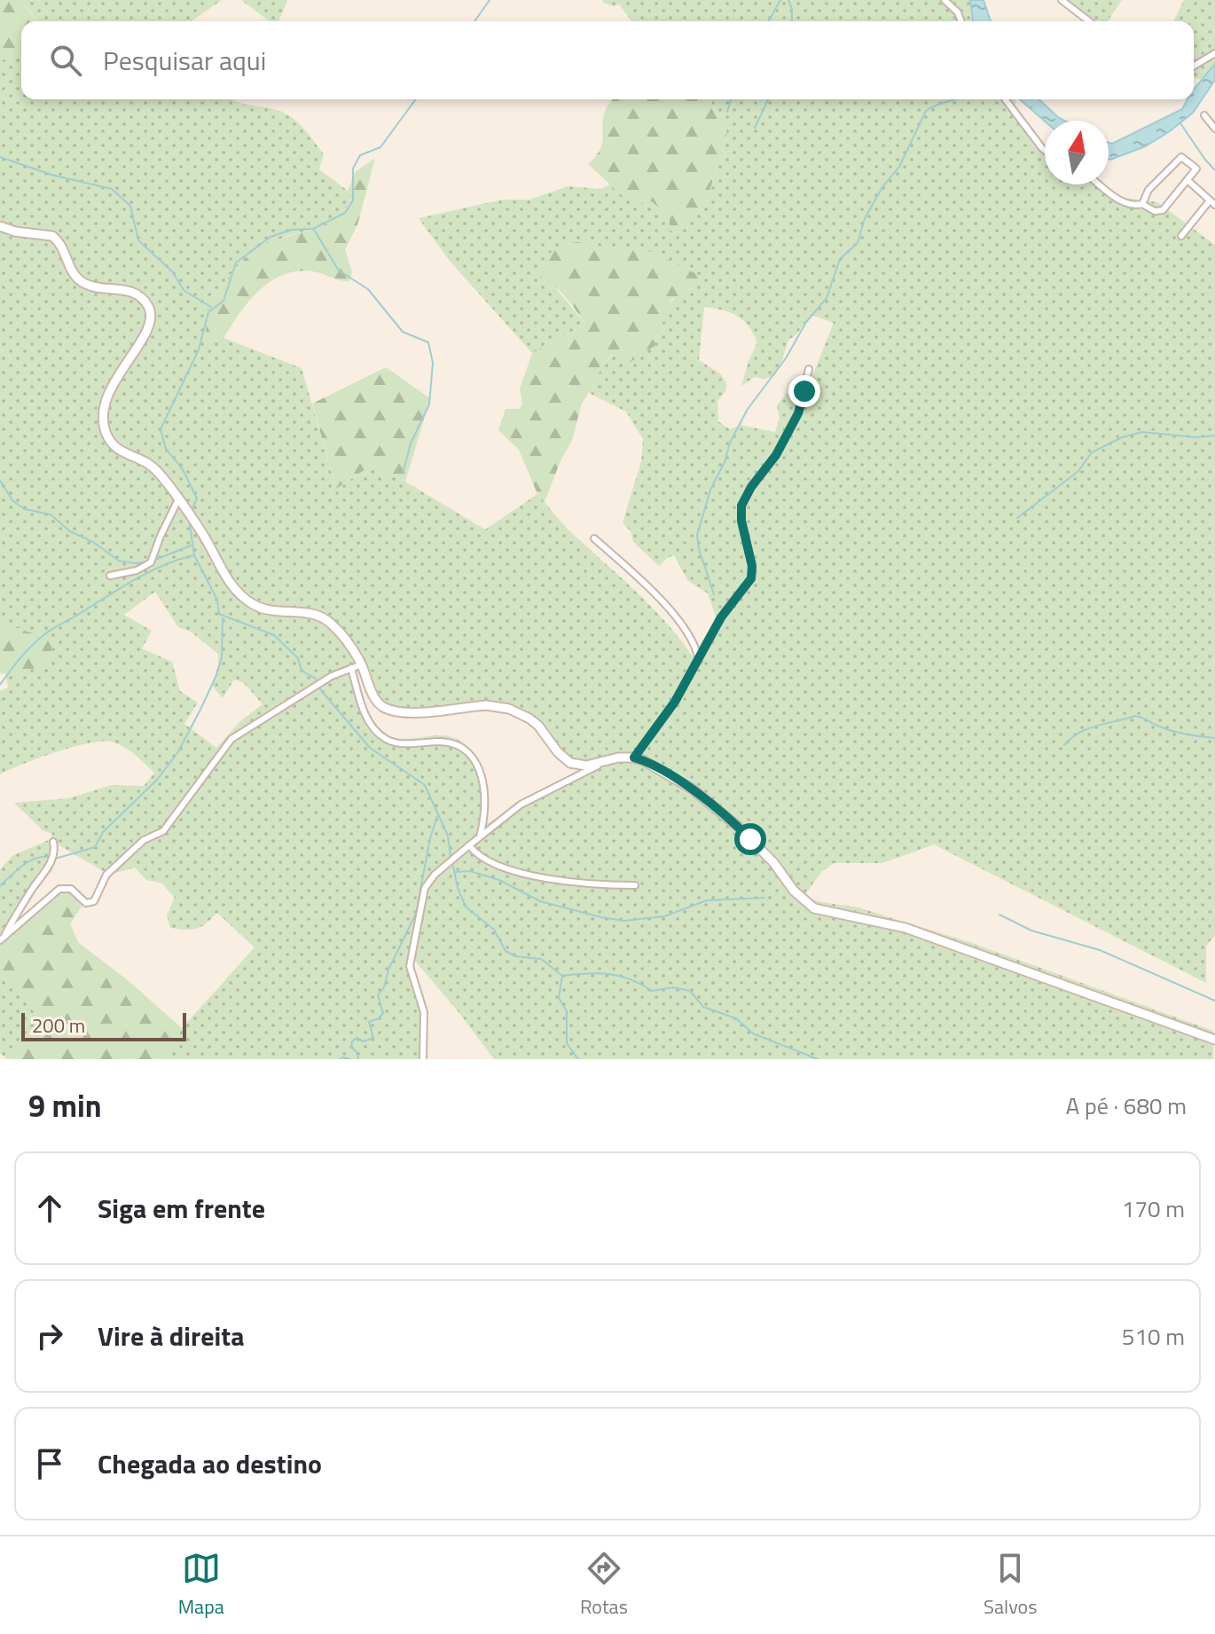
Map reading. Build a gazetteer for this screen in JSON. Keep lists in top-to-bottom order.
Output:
{
  "scale_bar": "200 m",
  "north": "top",
  "page": {
    "search": "Pesquisar aqui",
    "scale": "200 m",
    "heading": ["9 min", "A pé · 680 m"],
    "list": [
      ["Siga em frente", "170 m"],
      ["Vire à direita", "510 m"],
      "Chegada ao destino"
    ],
    "nav": ["Mapa", "Rotas", "Salvos"]
  }
}
